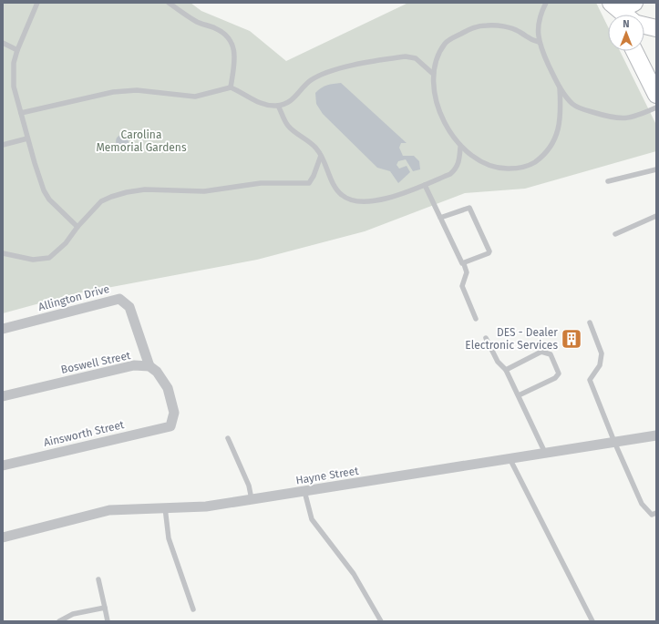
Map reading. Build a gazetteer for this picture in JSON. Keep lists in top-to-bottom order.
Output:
{
  "streets": {
    "street": [
      "Allington Drive",
      "Boswell Street",
      "Ainsworth Street",
      "Hayne Street"
    ]
  },
  "crossings": [
    ["Allington Drive", "Boswell Street"],
    ["Allington Drive", "Ainsworth Street"],
    ["Boswell Street", "Ainsworth Street"]
  ],
  "parks": ["Carolina Memorial Gardens"],
  "places": {
    "building": ["DES - Dealer Electronic Services"]
  },
  "north": "top"
}
